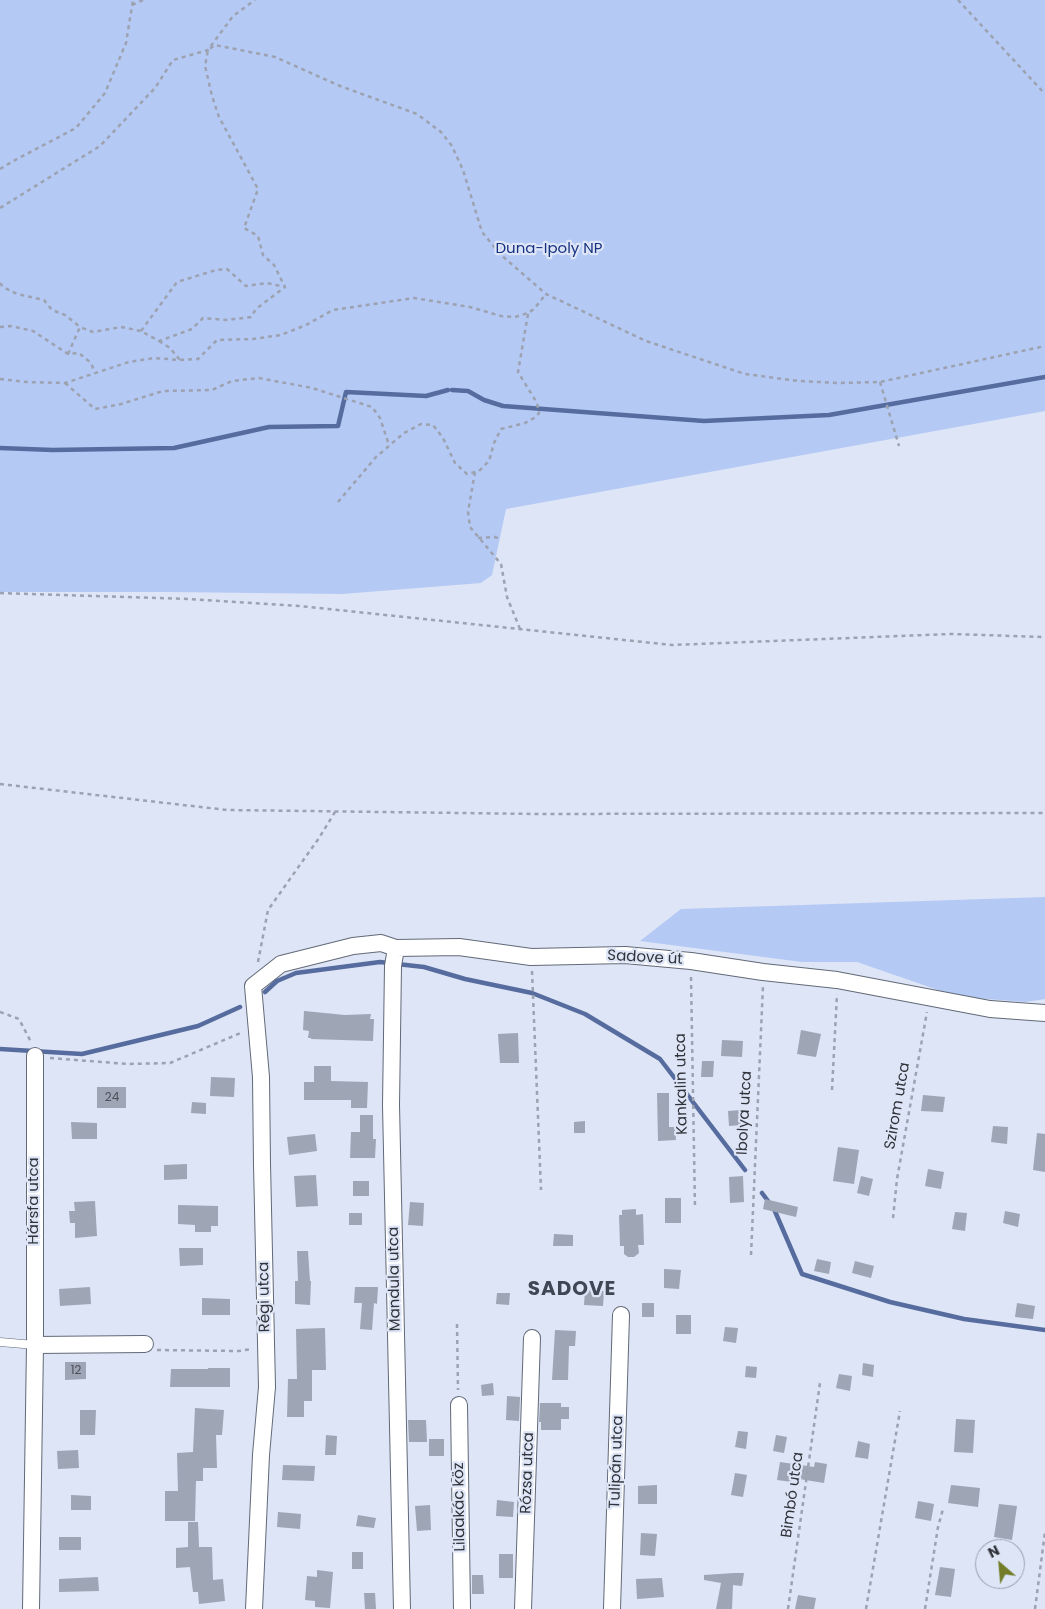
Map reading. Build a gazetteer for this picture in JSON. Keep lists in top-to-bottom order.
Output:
{
  "streets": {
    "street": [
      "Sadove út",
      "Hársfa utca",
      "Mandula utca",
      "Régi utca",
      "Tulipán utca",
      "Rózsa utca",
      "Lilaakác köz"
    ],
    "path": [
      "Kankalin utca",
      "Szirom utca",
      "Ibolya utca",
      "Bimbó utca"
    ]
  },
  "crossings": [
    ["Sadove út", "Kankalin utca"],
    ["Sadove út", "Szirom utca"],
    ["Sadove út", "Ibolya utca"],
    ["Sadove út", "Mandula utca"],
    ["Sadove út", "Régi utca"]
  ],
  "districts": ["SADOVE"],
  "parks": ["Duna-Ipoly NP"],
  "house_numbers": ["24", "12"],
  "north": "top left"
}
